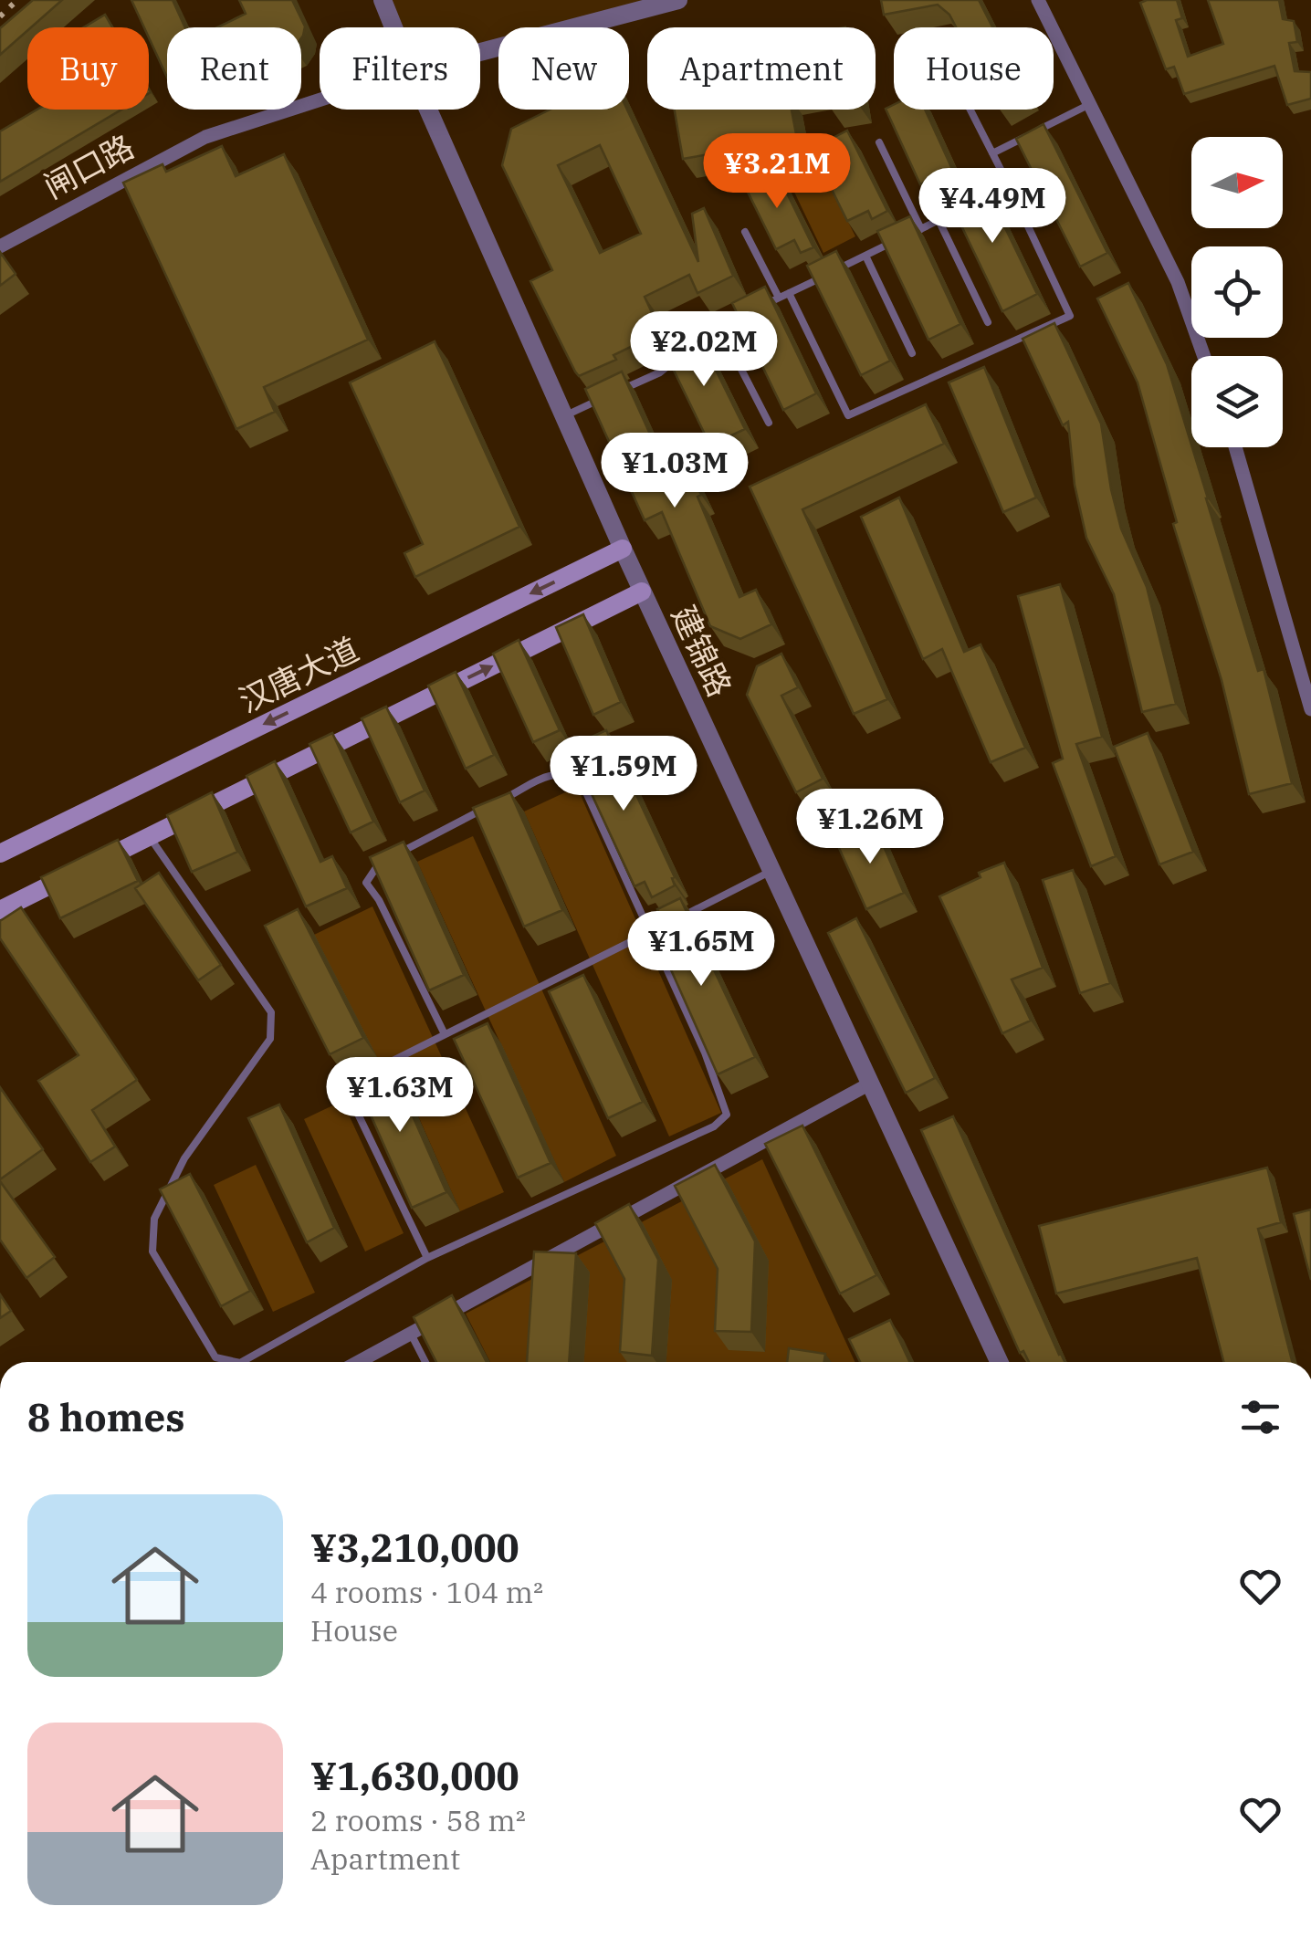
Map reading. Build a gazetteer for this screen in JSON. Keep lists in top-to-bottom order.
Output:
{
  "streets": {
    "main road": ["汉唐大道"],
    "street": ["闸口路", "建锦路"]
  },
  "crossings": [
    ["建锦路", "汉唐大道"]
  ],
  "north": "right",
  "page": {
    "chip": [
      "Buy",
      "Rent",
      "Filters",
      "New",
      "Apartment",
      "House"
    ],
    "price": [
      "¥3.21M",
      "¥4.49M",
      "¥2.02M",
      "¥1.03M",
      "¥1.59M",
      "¥1.26M",
      "¥1.65M",
      "¥1.63M"
    ],
    "heading": "8 homes",
    "list": [
      {
        "name": "¥3,210,000",
        "note": "4 rooms · 104 m² · House"
      },
      {
        "name": "¥1,630,000",
        "note": "2 rooms · 58 m² · Apartment"
      }
    ]
  }
}
